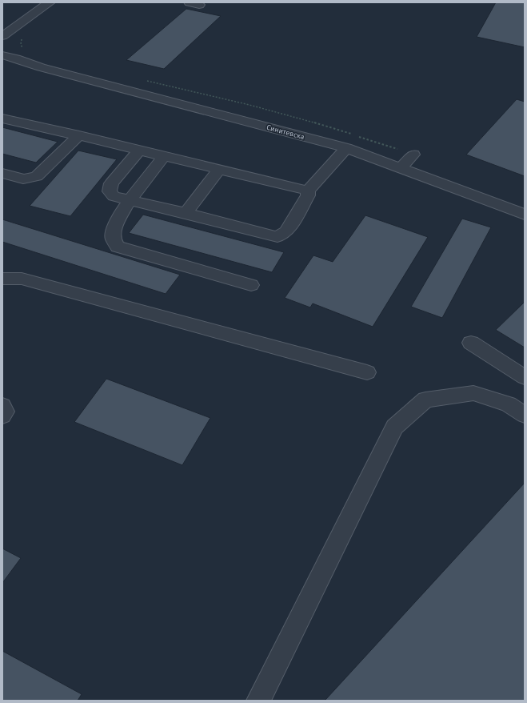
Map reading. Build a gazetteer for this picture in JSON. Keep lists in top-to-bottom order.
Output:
{
  "streets": {
    "street": ["Синитевска"]
  }
}
